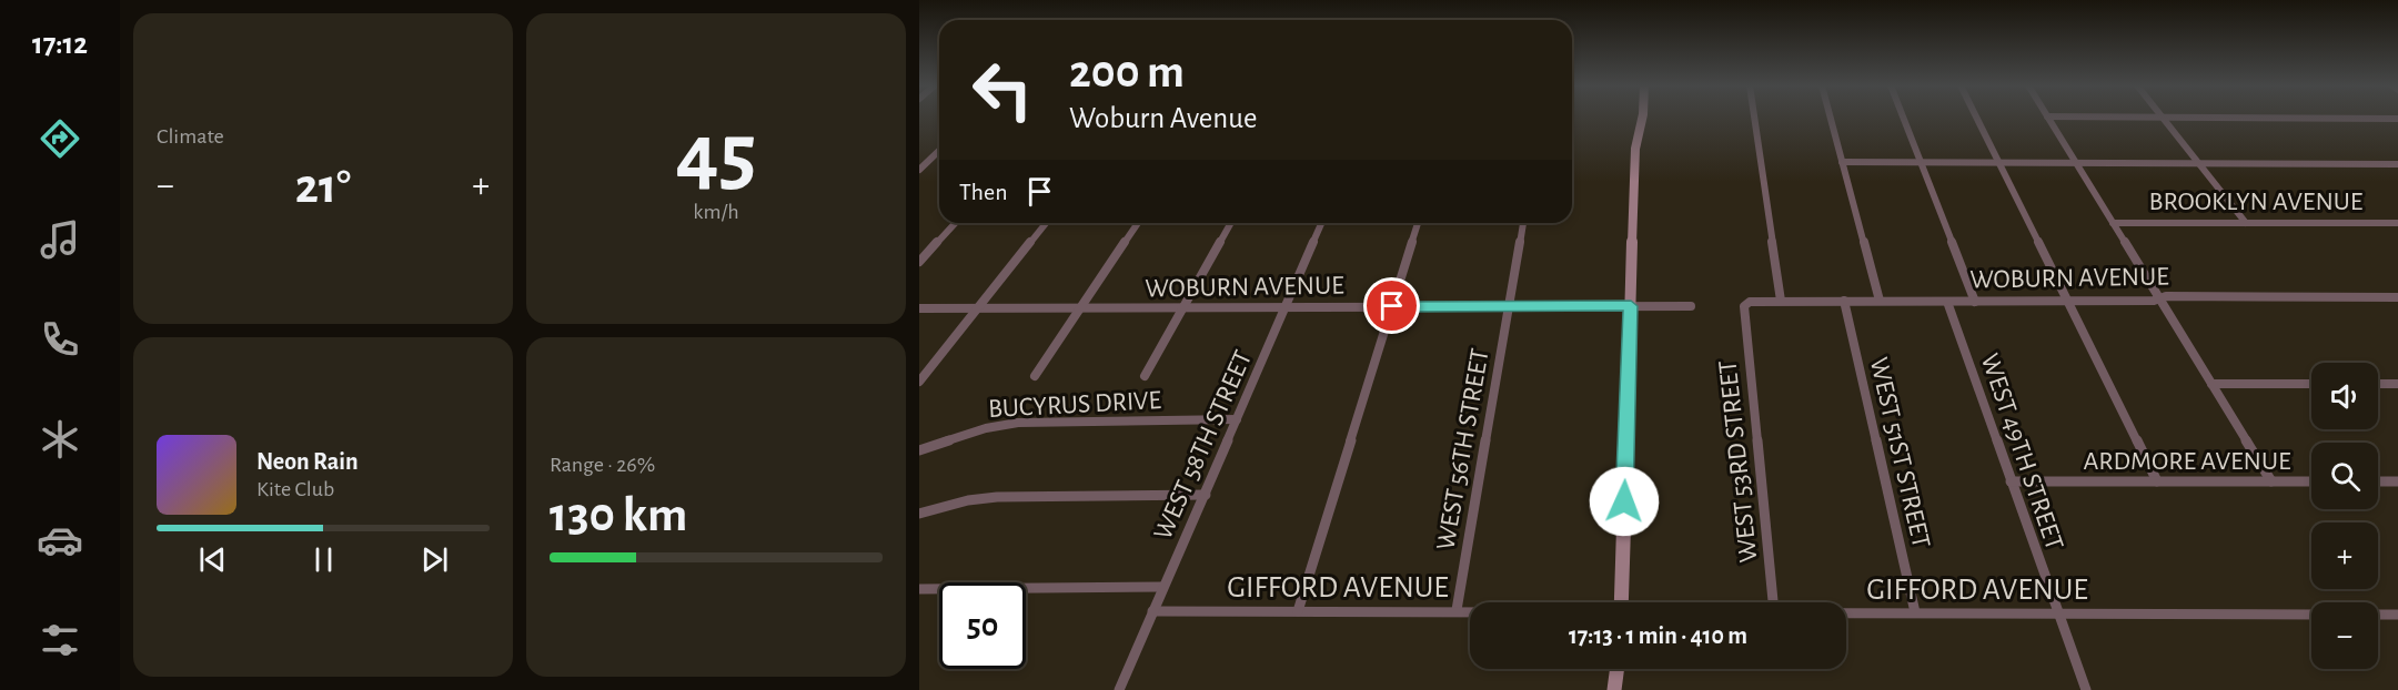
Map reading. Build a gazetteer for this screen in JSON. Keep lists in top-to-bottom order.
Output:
{
  "streets": {
    "street": [
      "BROOKLYN AVENUE",
      "WOBURN AVENUE",
      "BUCYRUS DRIVE",
      "WEST 58TH STREET",
      "WEST 56TH STREET",
      "WEST 49TH STREET",
      "WEST 51ST STREET",
      "ARDMORE AVENUE",
      "WEST 53RD STREET",
      "GIFFORD AVENUE"
    ]
  },
  "crossings": [
    ["WOBURN AVENUE", "WEST 58TH STREET"],
    ["WOBURN AVENUE", "WEST 56TH STREET"],
    ["WOBURN AVENUE", "WEST 49TH STREET"],
    ["WOBURN AVENUE", "WEST 51ST STREET"],
    ["WOBURN AVENUE", "WEST 53RD STREET"],
    ["BUCYRUS DRIVE", "WEST 58TH STREET"],
    ["WEST 58TH STREET", "GIFFORD AVENUE"],
    ["WEST 56TH STREET", "GIFFORD AVENUE"],
    ["WEST 49TH STREET", "ARDMORE AVENUE"],
    ["WEST 49TH STREET", "GIFFORD AVENUE"],
    ["WEST 51ST STREET", "GIFFORD AVENUE"]
  ],
  "page": {
    "tabs": "17:12",
    "tile": [
      "Climate",
      ["45", "km/h"],
      ["Range · 26%", "130 km"]
    ],
    "turn": ["200 m", "Woburn Avenue"],
    "heat": ["−", "21°", "+"],
    "then": "Then",
    "map_buttons": ["+", "−"],
    "song": ["Neon Rain", "Kite Club"],
    "limit": "50",
    "trip": "17:13 · 1 min · 410 m"
  }
}
